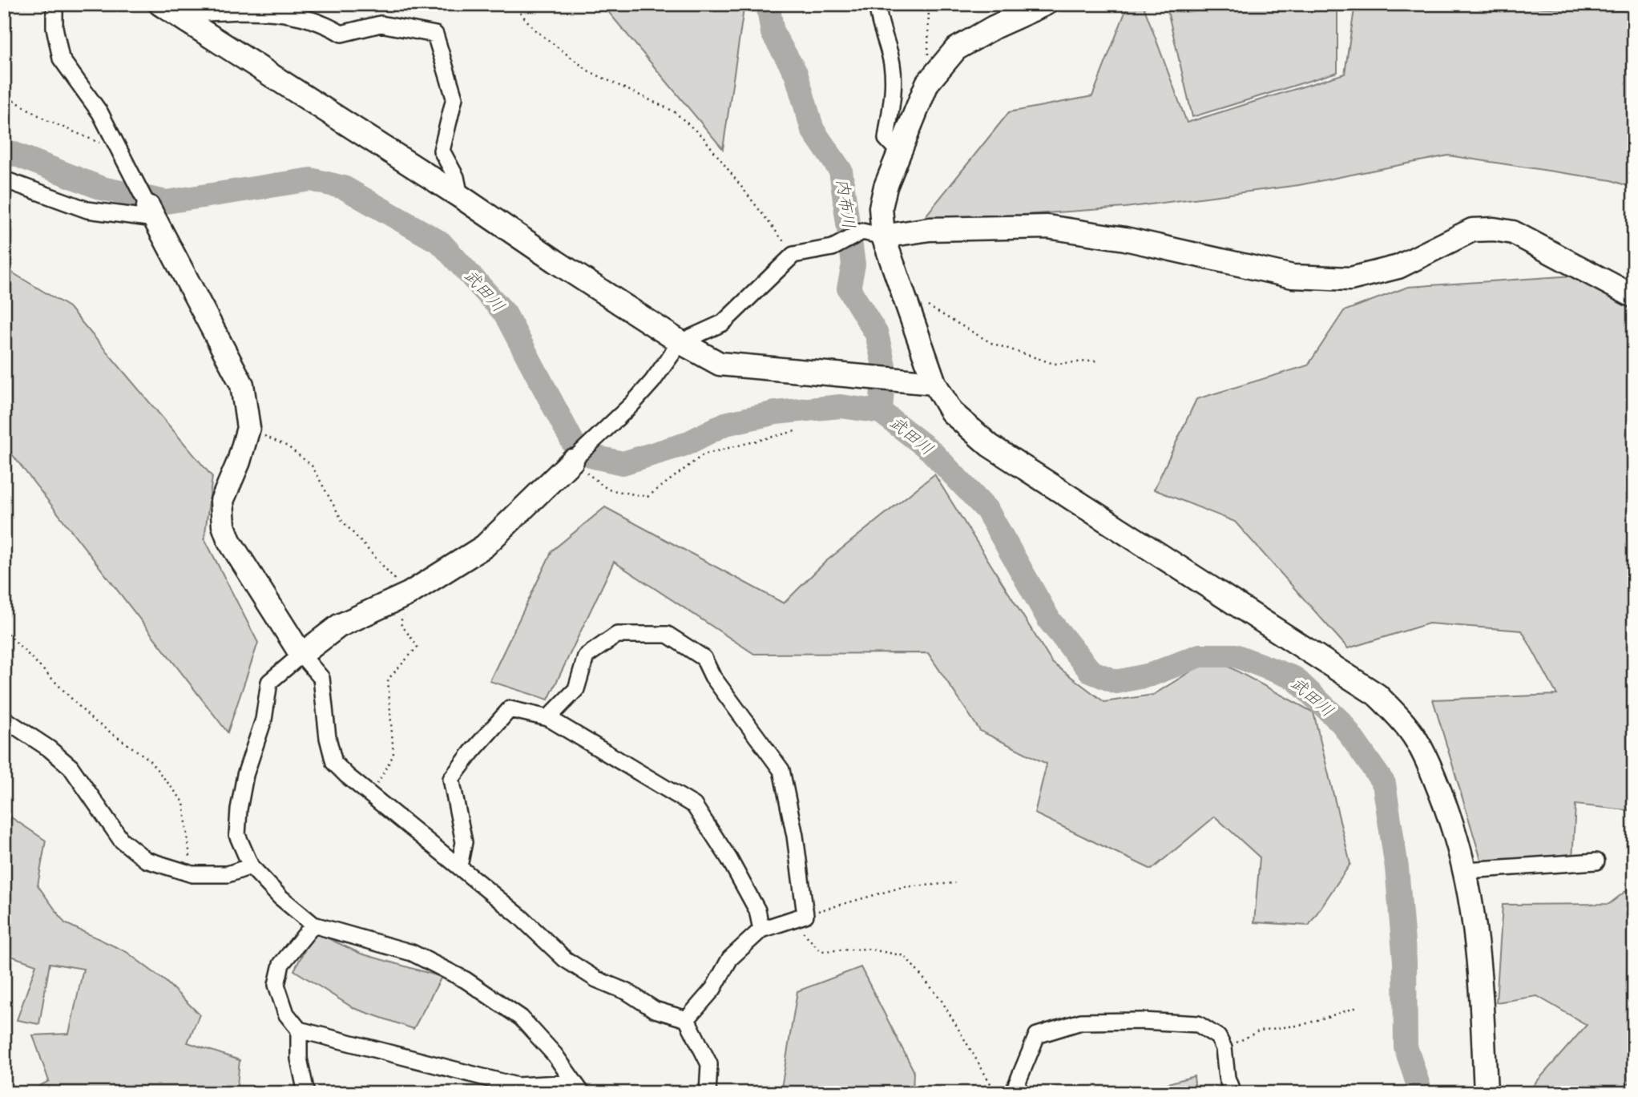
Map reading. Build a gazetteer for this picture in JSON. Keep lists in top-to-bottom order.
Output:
{
  "water": ["内布川", "武田川"]
}
